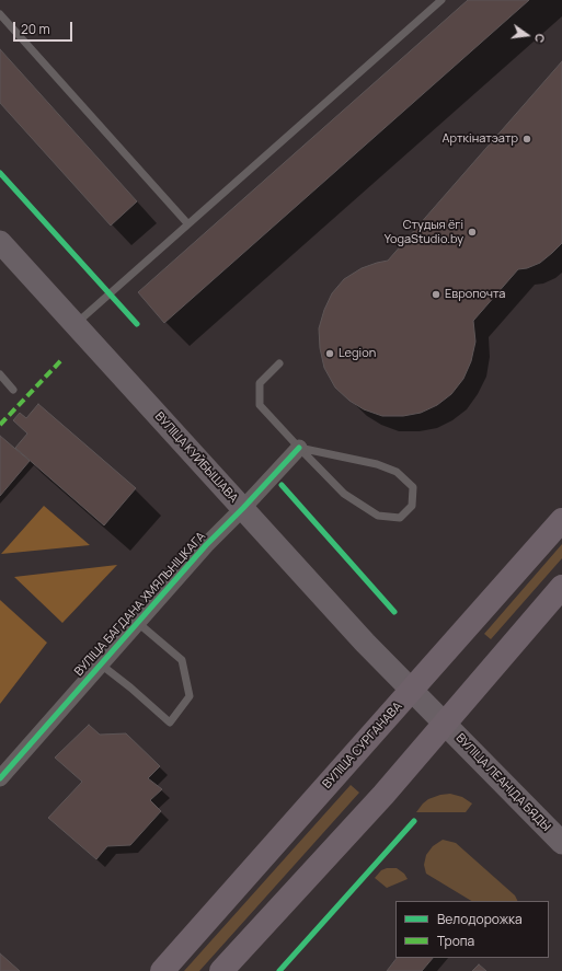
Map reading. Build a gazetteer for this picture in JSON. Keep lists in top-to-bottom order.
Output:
{
  "streets": {
    "main road": ["ВУЛІЦА КУЙБЫШАВА", "ВУЛІЦА СУРГАНАВА", "ВУЛІЦА ЛЕАНІДА БЯДЫ"],
    "street": ["ВУЛІЦА БАГДАНА ХМЯЛЬНІЦКАГА"]
  },
  "crossings": [
    ["ВУЛІЦА КУЙБЫШАВА", "ВУЛІЦА БАГДАНА ХМЯЛЬНІЦКАГА"],
    ["ВУЛІЦА КУЙБЫШАВА", "ВУЛІЦА СУРГАНАВА"],
    ["ВУЛІЦА КУЙБЫШАВА", "ВУЛІЦА ЛЕАНІДА БЯДЫ"]
  ],
  "places": [
    "Арткінатэатр",
    "Студыя ёгі YogaStudio.by",
    "Европочта",
    "Legion"
  ],
  "legend": ["Велодорожка", "Тропа"],
  "scale_bar": "20 m",
  "north": "right"
}
